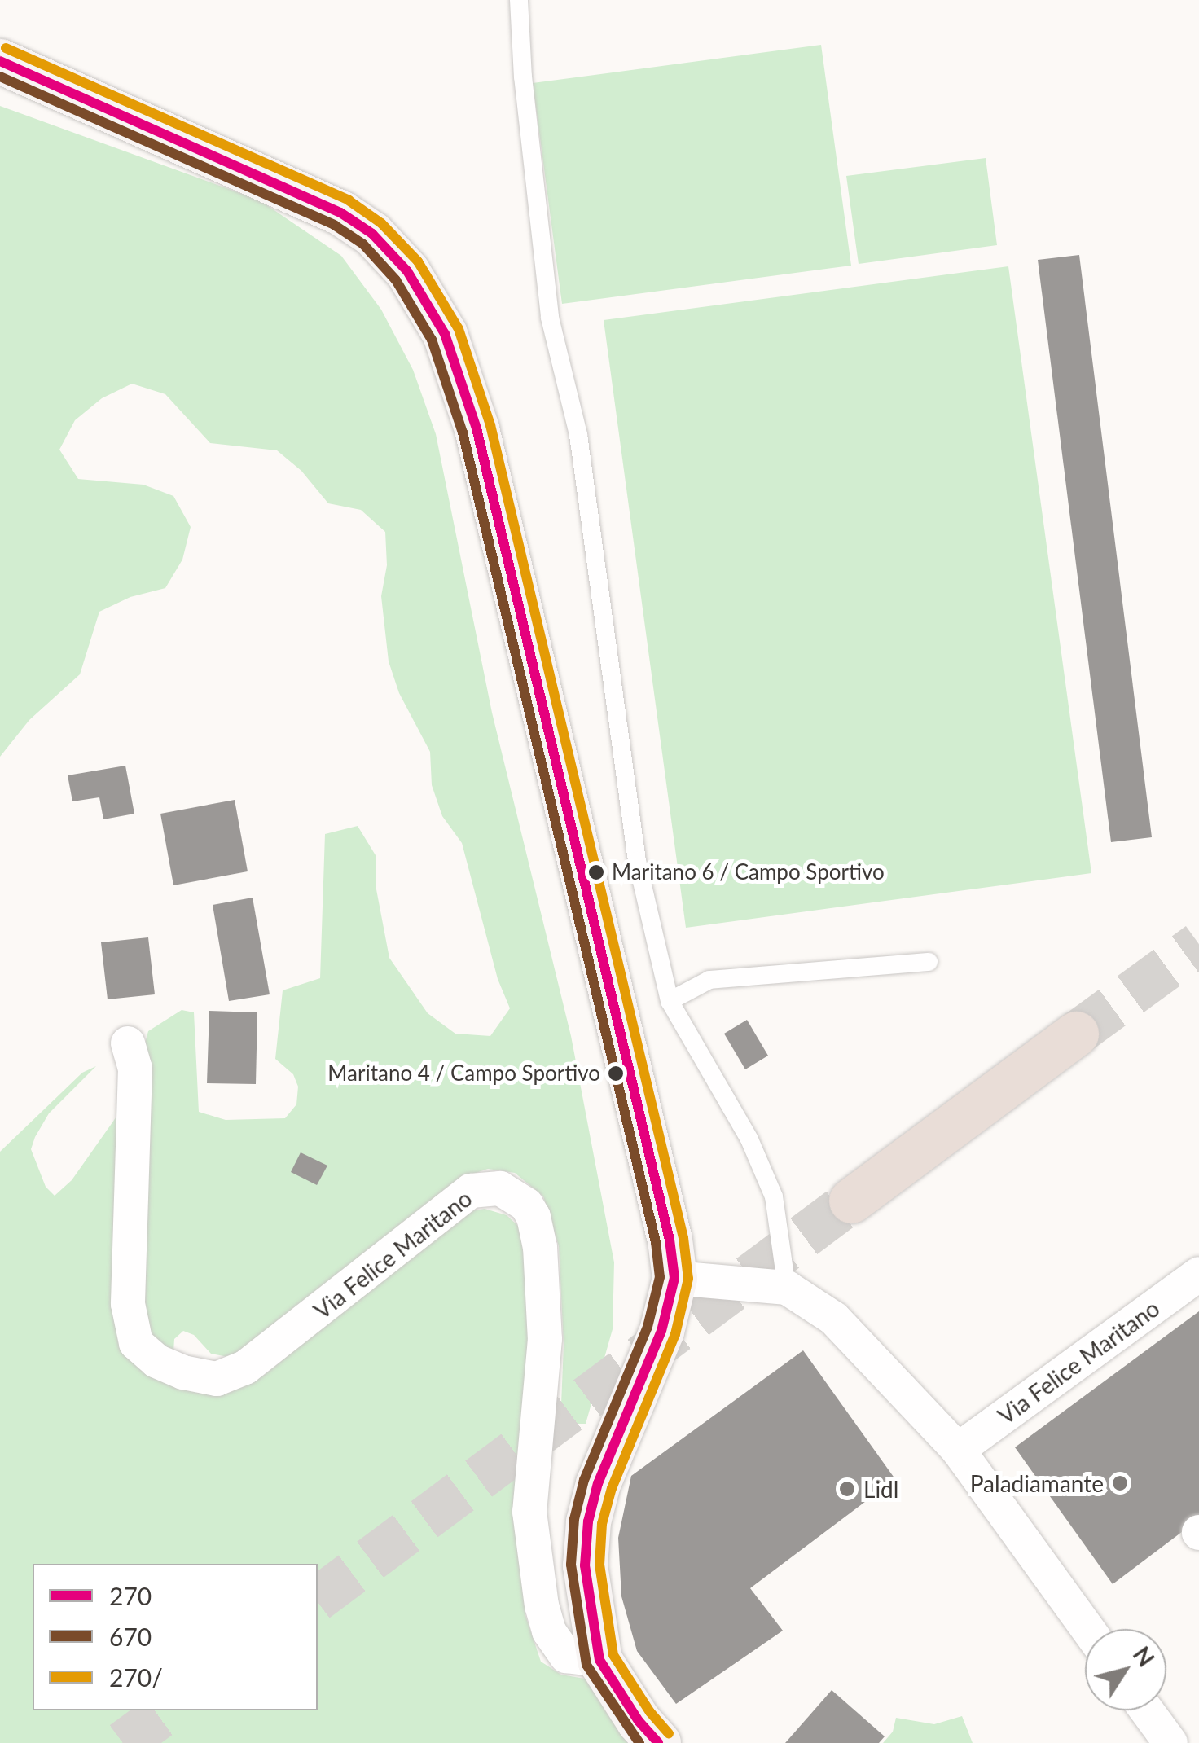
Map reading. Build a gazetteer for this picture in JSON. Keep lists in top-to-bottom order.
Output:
{
  "streets": {
    "street": ["Via Felice Maritano"]
  },
  "places": [
    "Maritano 6 / Campo Sportivo",
    "Maritano 4 / Campo Sportivo",
    "Paladiamante",
    "Lidl"
  ],
  "lines": ["transit line 270/", "transit line 270", "transit line 670"],
  "legend": ["270", "670", "270/"],
  "north": "top right"
}
